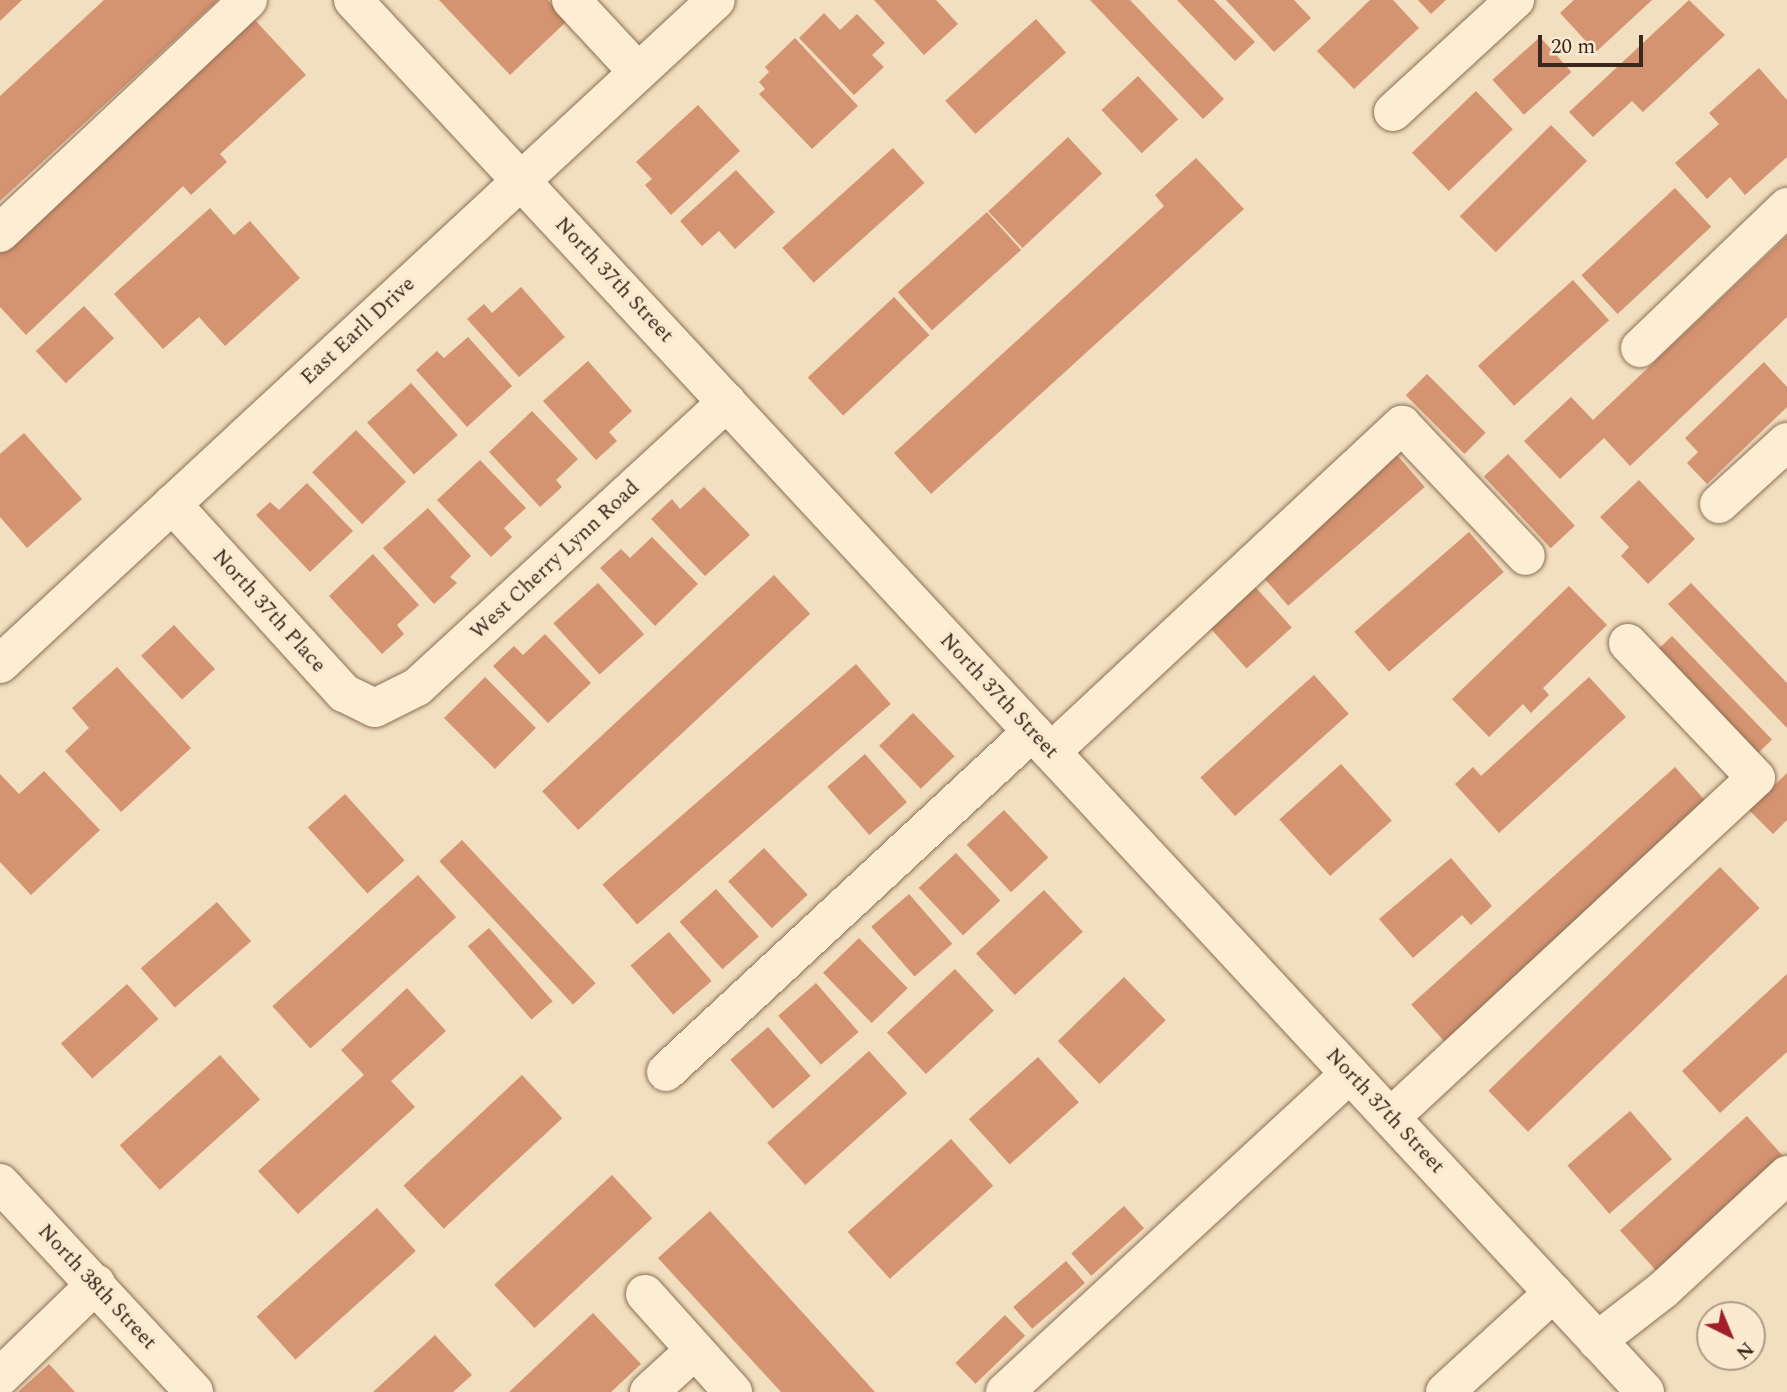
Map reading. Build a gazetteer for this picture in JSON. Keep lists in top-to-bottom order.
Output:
{
  "streets": {
    "street": [
      "North 37th Street",
      "East Earll Drive",
      "West Cherry Lynn Road",
      "North 37th Place",
      "North 38th Street"
    ]
  },
  "crossings": [
    ["North 37th Street", "East Earll Drive"],
    ["North 37th Street", "West Cherry Lynn Road"],
    ["East Earll Drive", "North 37th Place"],
    ["West Cherry Lynn Road", "North 37th Place"]
  ],
  "scale_bar": "20 m",
  "north": "bottom right"
}
